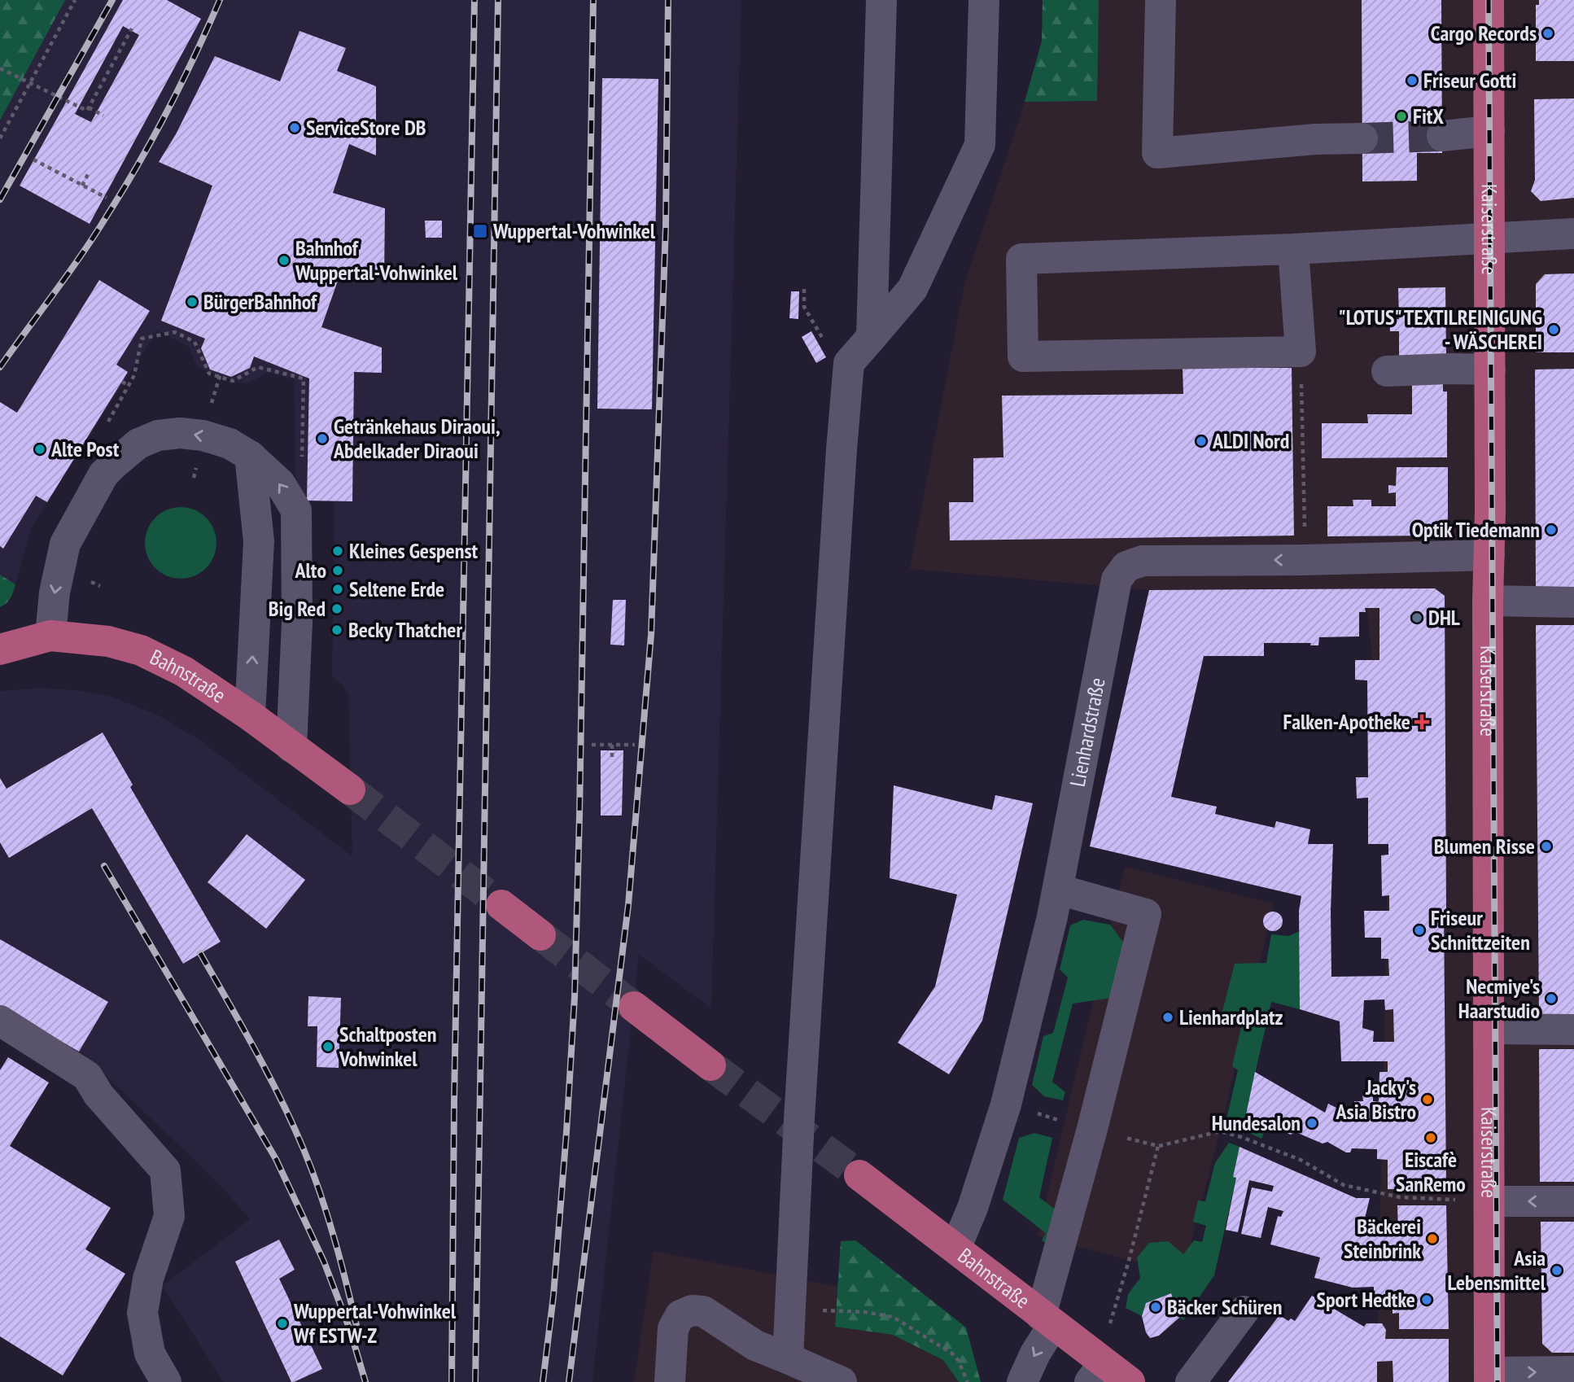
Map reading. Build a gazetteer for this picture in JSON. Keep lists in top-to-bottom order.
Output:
{
  "streets": {
    "main road": ["Kaiserstraße", "Bahnstraße"],
    "street": ["Lienhardstraße"]
  },
  "crossings": [
    ["Kaiserstraße", "Lienhardstraße"],
    ["Bahnstraße", "Lienhardstraße"]
  ],
  "places": {
    "other": [
      "Cargo Records",
      "Friseur Gotti",
      "FitX",
      "ServiceStore DB",
      "Bahnhof Wuppertal-Vohwinkel",
      "BürgerBahnhof",
      "\"LOTUS\" TEXTILREINIGUNG - WÄSCHEREI",
      "Getränkehaus Diraoui, Abdelkader Diraoui",
      "ALDI Nord",
      "Alte Post",
      "Optik Tiedemann",
      "Kleines Gespenst",
      "Alto",
      "Seltene Erde",
      "Big Red",
      "DHL",
      "Becky Thatcher",
      "Blumen Risse",
      "Friseur Schnittzeiten",
      "Necmiye's Haarstudio",
      "Lienhardplatz",
      "Schaltposten Vohwinkel",
      "Jacky's Asia Bistro",
      "Hundesalon",
      "Eiscafè SanRemo",
      "Bäckerei Steinbrink",
      "Asia Lebensmittel",
      "Sport Hedtke",
      "Bäcker Schüren",
      "Wuppertal-Vohwinkel Wf ESTW-Z"
    ],
    "transit": ["Wuppertal-Vohwinkel"],
    "health": ["Falken-Apotheke"]
  }
}
